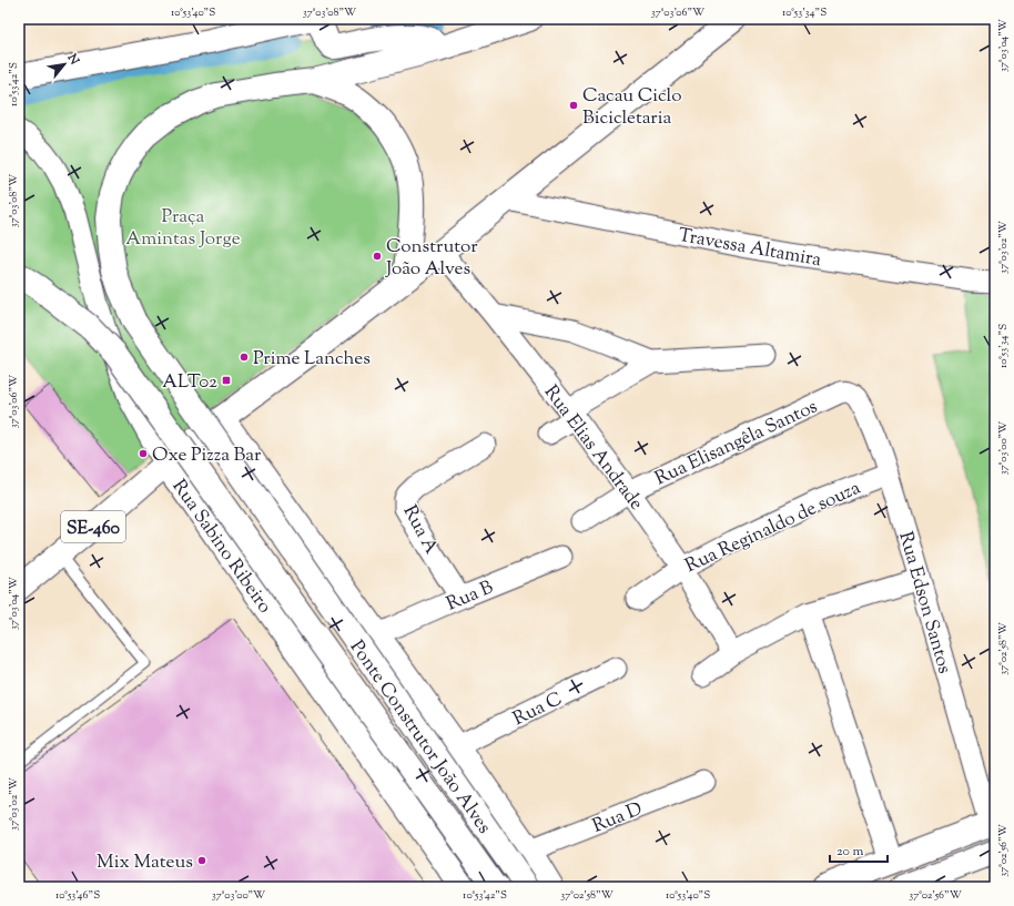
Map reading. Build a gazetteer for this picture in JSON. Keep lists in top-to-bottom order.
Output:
{
  "streets": {
    "main road": ["SE-460", "Rua Sabino Ribeiro", "Ponte Construtor João Alves"],
    "street": [
      "Travessa Altamira",
      "Rua Elisangêla Santos",
      "Rua Elias Andrade",
      "Rua Reginaldo de souza",
      "Rua A",
      "Rua B",
      "Rua Edson Santos",
      "Rua C",
      "Rua D"
    ]
  },
  "crossings": [
    ["Travessa Altamira", "SE-460"],
    ["Rua Elisangêla Santos", "Rua Elias Andrade"],
    ["Rua Elisangêla Santos", "Rua Edson Santos"],
    ["Rua Elias Andrade", "Rua Reginaldo de souza"],
    ["Rua Elias Andrade", "SE-460"],
    ["Rua Reginaldo de souza", "Rua Edson Santos"],
    ["SE-460", "Rua Sabino Ribeiro"],
    ["Rua A", "Rua B"]
  ],
  "parks": ["Praça Amintas Jorge"],
  "places": {
    "other": [
      "Cacau Ciclo Bicicletaria",
      "Construtor João Alves",
      "Prime Lanches",
      "Oxe Pizza Bar",
      "Mix Mateus"
    ],
    "transit": ["ALT02"]
  },
  "scale_bar": "20 m",
  "north": "top right",
  "coordinates": [
    "10°53'40\"S",
    "37°03'08\"W",
    "37°03'06\"W",
    "10°53'34\"S",
    "37°03'04\"W",
    "10°53'42\"S",
    "37°03'02\"W",
    "37°03'00\"W",
    "37°02'58\"W",
    "37°02'56\"W",
    "10°53'46\"S"
  ]
}
